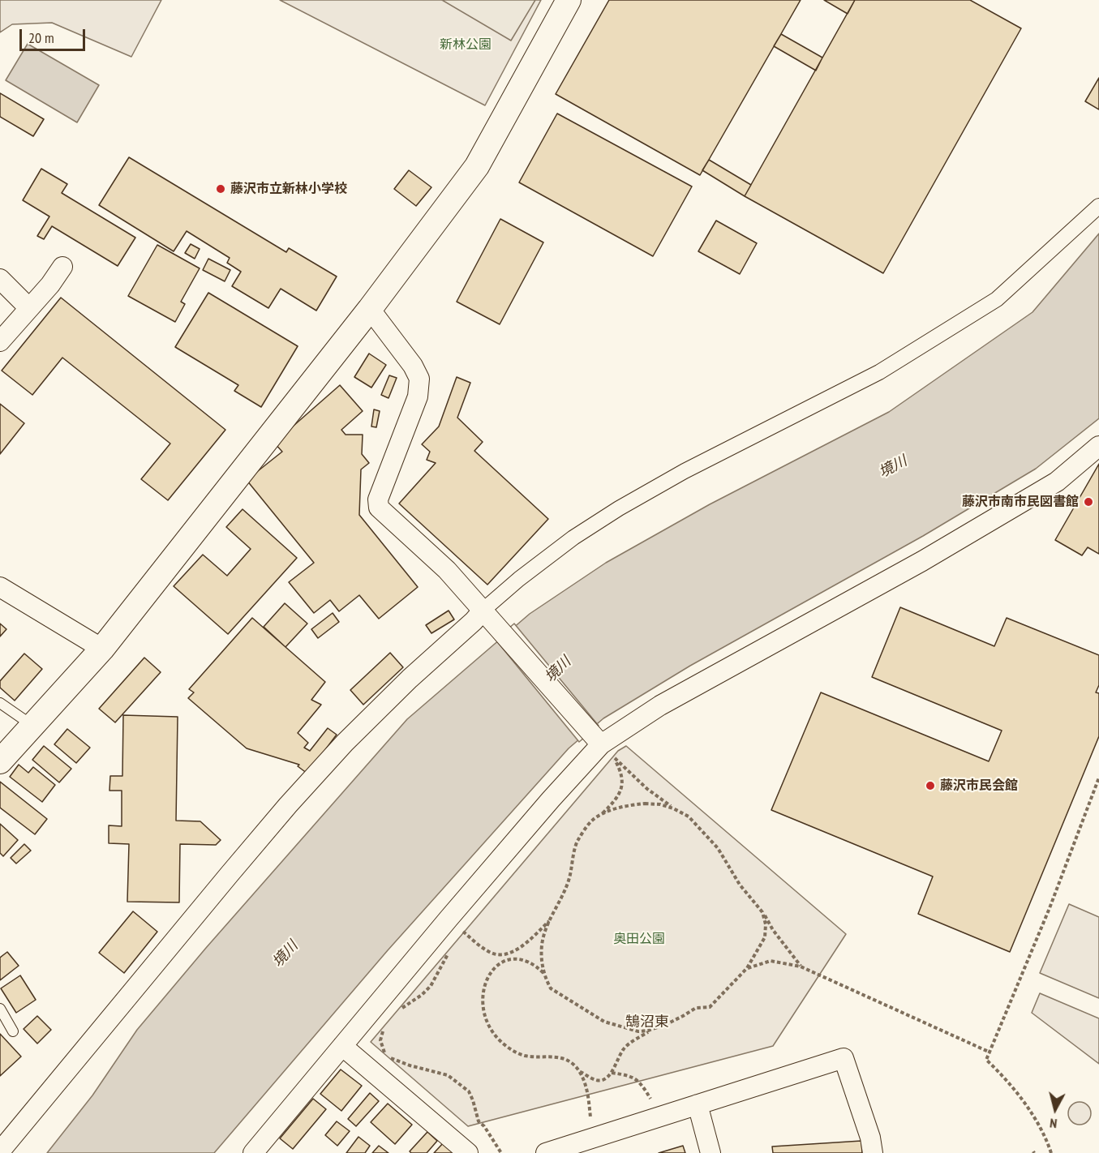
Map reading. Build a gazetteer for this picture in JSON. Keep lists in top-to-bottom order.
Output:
{
  "districts": ["鵠沼東"],
  "water": ["境川"],
  "parks": ["新林公園", "奥田公園"],
  "places": ["藤沢市立新林小学校", "藤沢市南市民図書館", "藤沢市民会館"],
  "scale_bar": "20 m",
  "north": "bottom"
}
